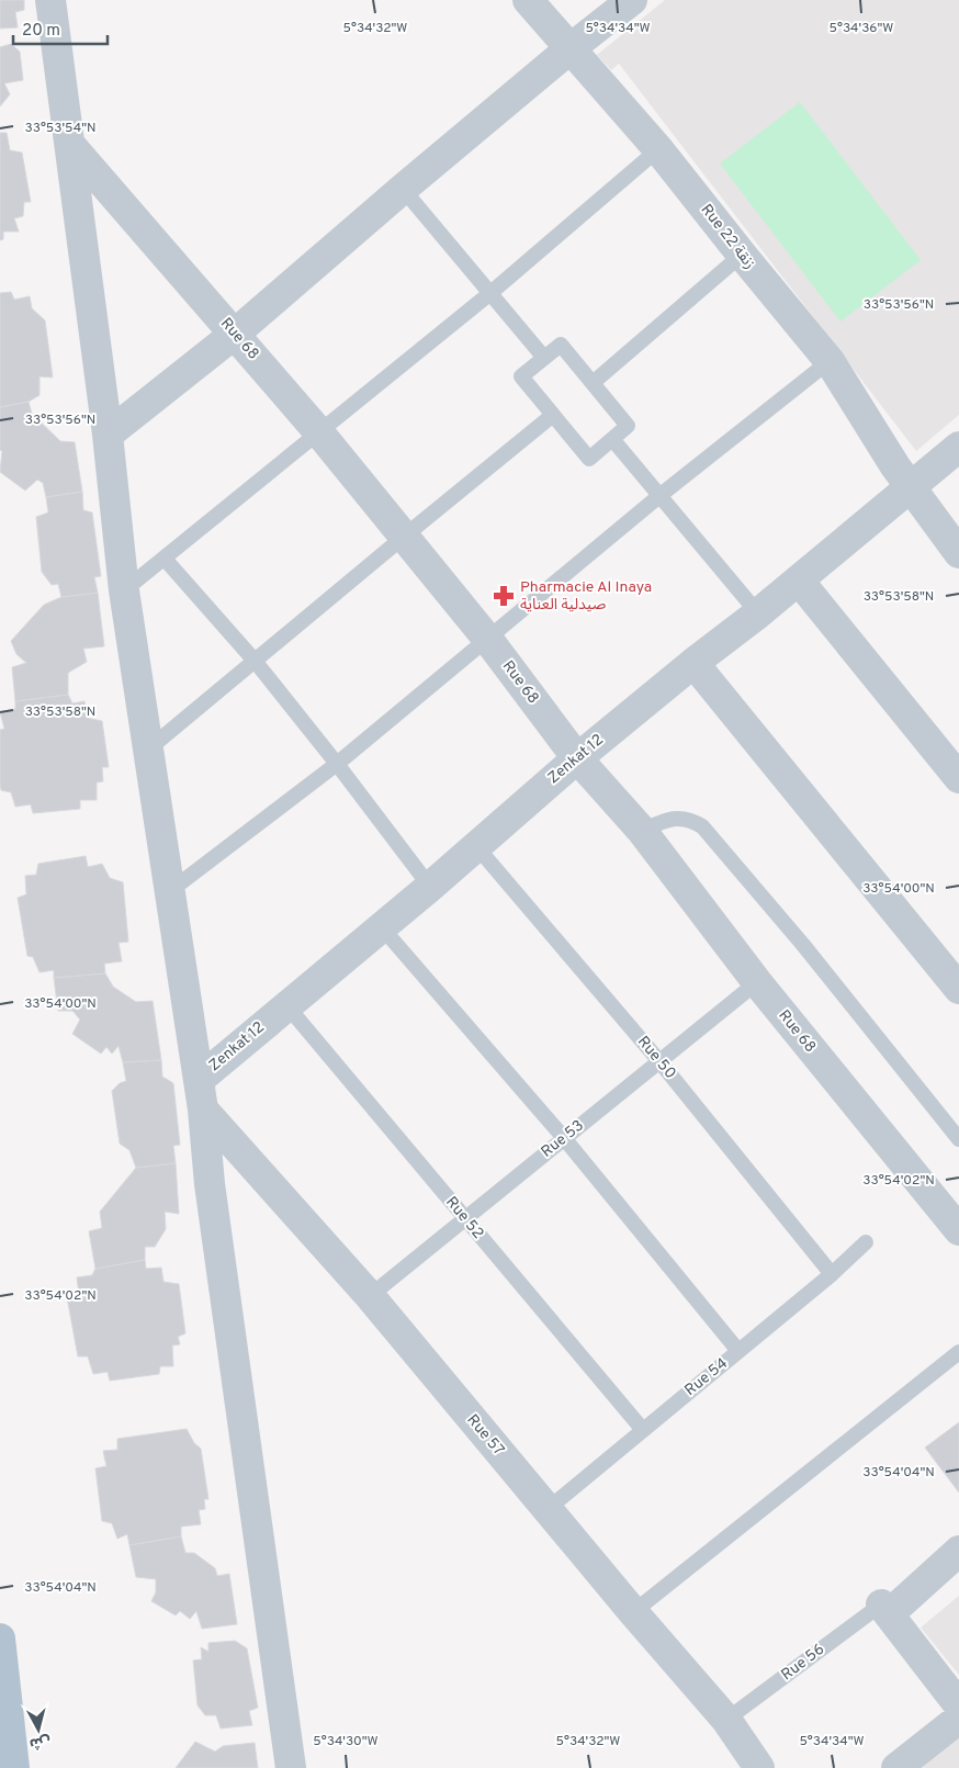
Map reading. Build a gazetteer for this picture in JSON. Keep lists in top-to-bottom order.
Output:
{
  "streets": {
    "street": [
      "Rue 22 زنقة",
      "Rue 68",
      "Zenkat 12",
      "Rue 57",
      "Rue 56"
    ],
    "lane": [
      "Rue 50",
      "Rue 53",
      "Rue 52",
      "Rue 54"
    ]
  },
  "crossings": [
    ["Rue 22 زنقة", "Zenkat 12"],
    ["Rue 68", "Zenkat 12"],
    ["Rue 68", "Rue 53"],
    ["Zenkat 12", "Rue 50"],
    ["Zenkat 12", "Rue 52"],
    ["Rue 50", "Rue 53"],
    ["Rue 50", "Rue 54"],
    ["Rue 53", "Rue 52"],
    ["Rue 53", "Rue 57"],
    ["Rue 52", "Rue 54"],
    ["Rue 54", "Rue 57"],
    ["Rue 57", "Rue 56"]
  ],
  "places": {
    "pharmacy": ["Pharmacie Al Inaya صيدلية العناية"]
  },
  "scale_bar": "20 m",
  "north": "bottom",
  "coordinates": [
    "5°34'32\"W",
    "5°34'34\"W",
    "5°34'36\"W",
    "33°53'54\"N",
    "33°53'56\"N",
    "33°53'58\"N",
    "33°54'00\"N",
    "33°54'02\"N",
    "33°54'04\"N",
    "5°34'30\"W"
  ]
}
